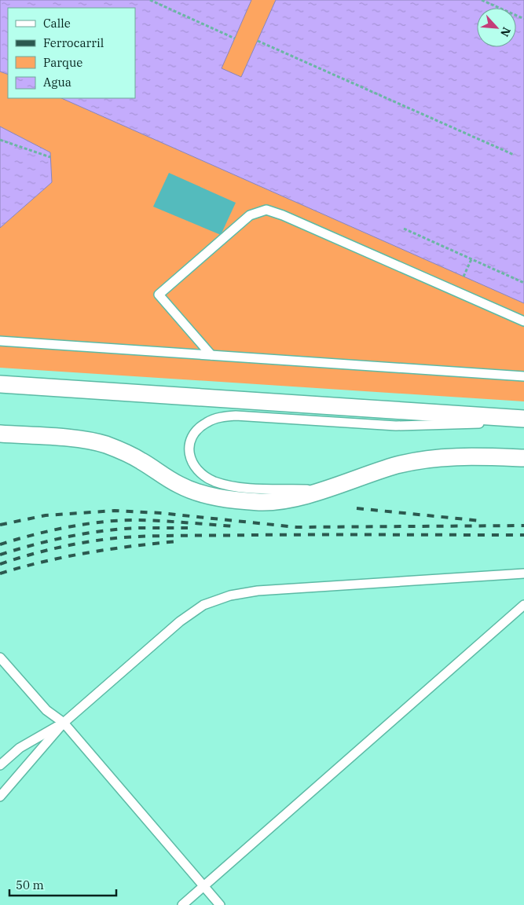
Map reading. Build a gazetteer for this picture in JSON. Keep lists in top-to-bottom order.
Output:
{
  "legend": [
    "Calle",
    "Ferrocarril",
    "Parque",
    "Agua"
  ],
  "scale_bar": "50 m",
  "north": "bottom right"
}
